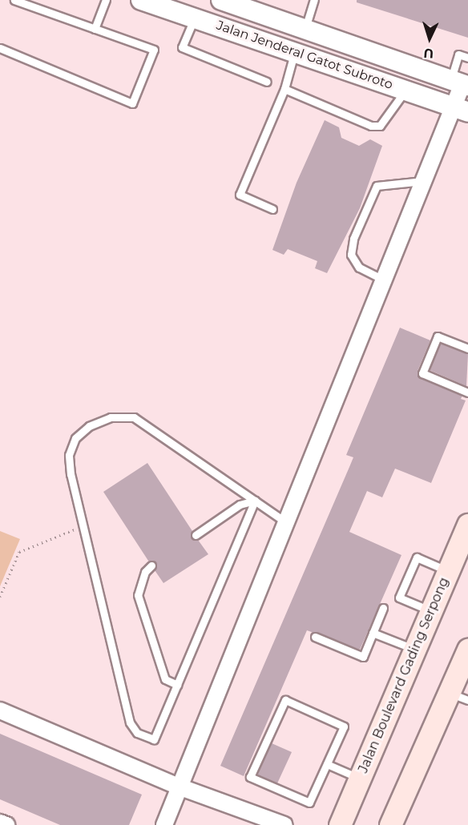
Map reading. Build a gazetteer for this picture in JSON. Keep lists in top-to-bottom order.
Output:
{
  "streets": {
    "main road": ["Jalan Boulevard Gading Serpong"],
    "street": ["Jalan Jenderal Gatot Subroto"]
  },
  "north": "bottom"
}
